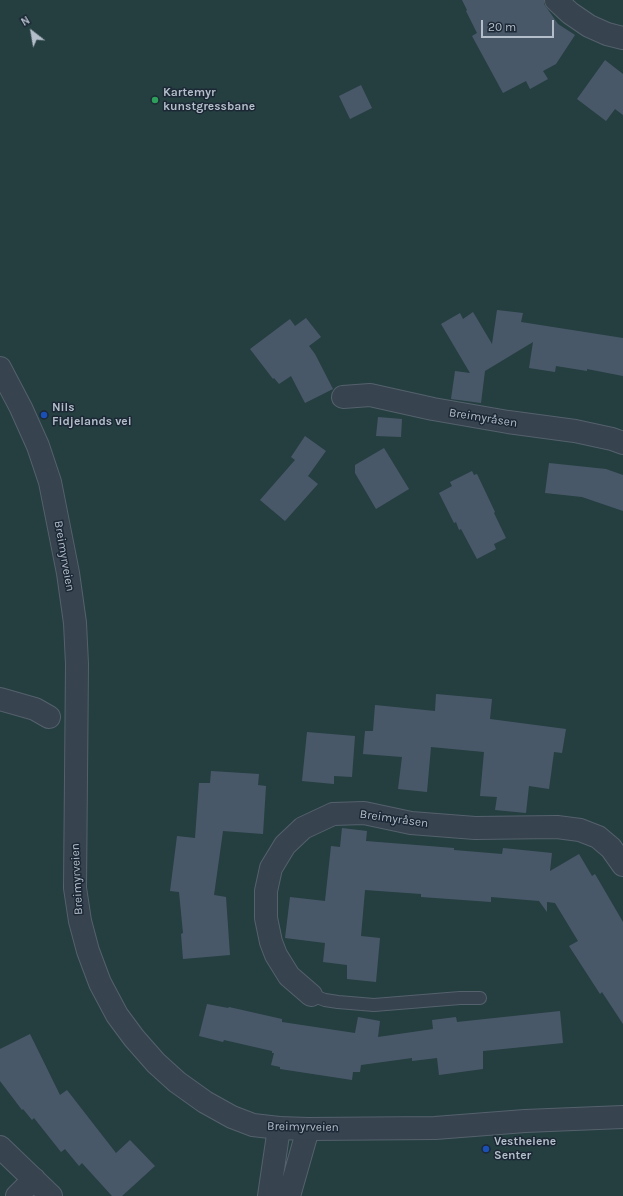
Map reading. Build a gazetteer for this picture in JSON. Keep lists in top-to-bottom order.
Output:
{
  "streets": {
    "street": ["Breimyråsen", "Breimyrveien"]
  },
  "places": ["Kartemyr kunstgressbane", "Nils Fidjelands vei", "Vestheiene Senter"],
  "scale_bar": "20 m",
  "north": "top left"
}
